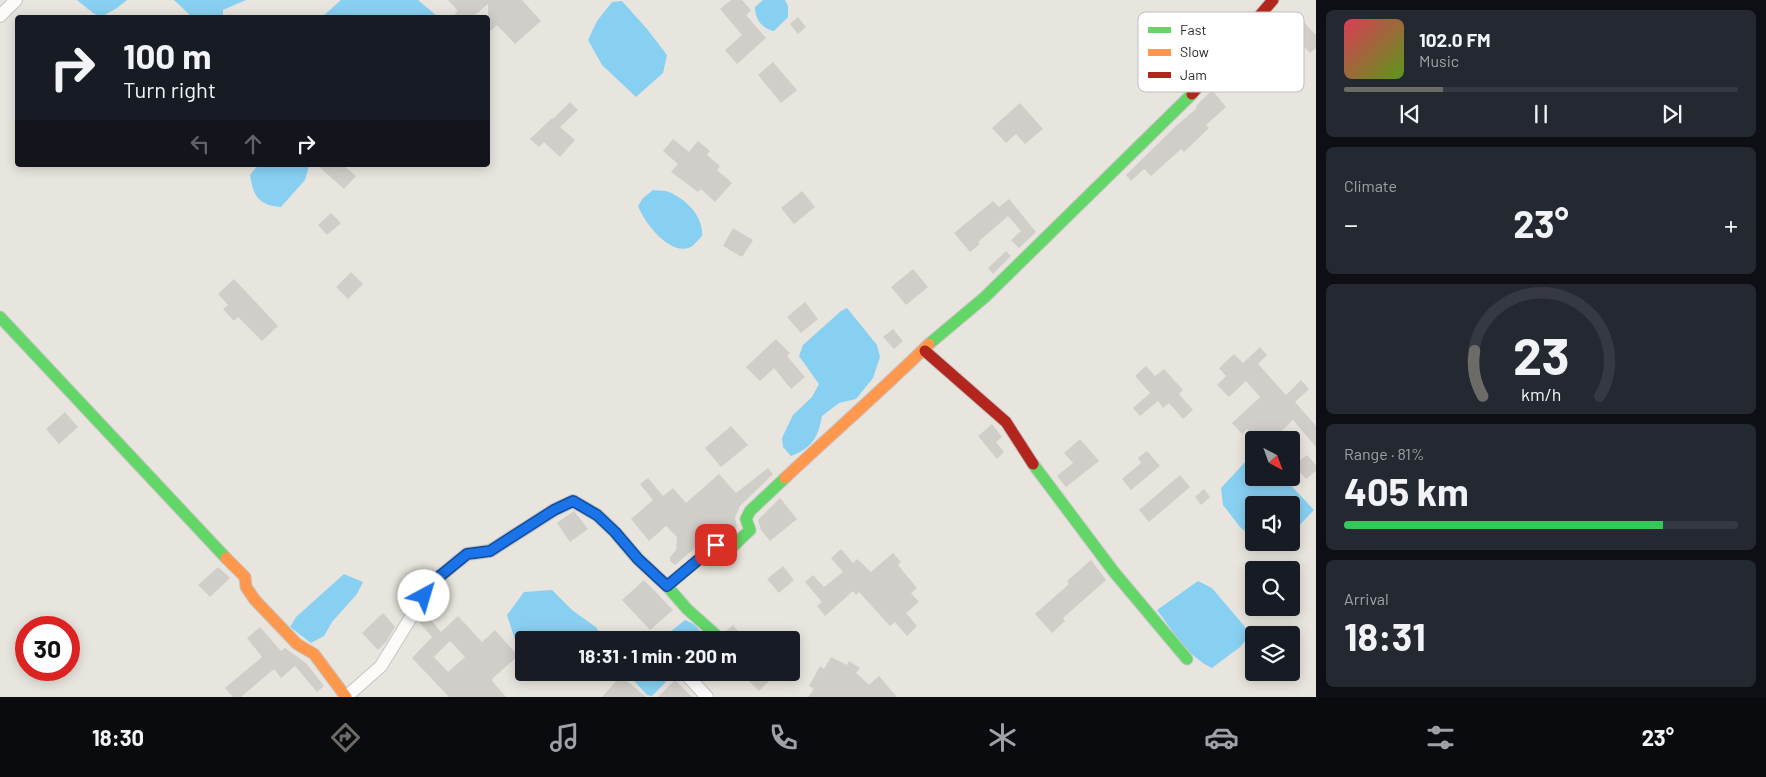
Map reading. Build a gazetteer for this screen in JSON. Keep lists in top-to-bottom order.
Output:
{
  "legend": ["Fast", "Slow", "Jam"],
  "north": "bottom right",
  "page": {
    "turn": ["100 m", "Turn right"],
    "song": ["102.0 FM", "Music"],
    "tile": [
      "Climate",
      ["Range · 81%", "405 km"],
      ["Arrival", "18:31"]
    ],
    "heat": ["−", "23°", "+"],
    "limit": "30",
    "trip": "18:31 · 1 min · 200 m",
    "tabs": ["18:30", "23°"],
    "gauge": ["23", "km/h"]
  }
}
